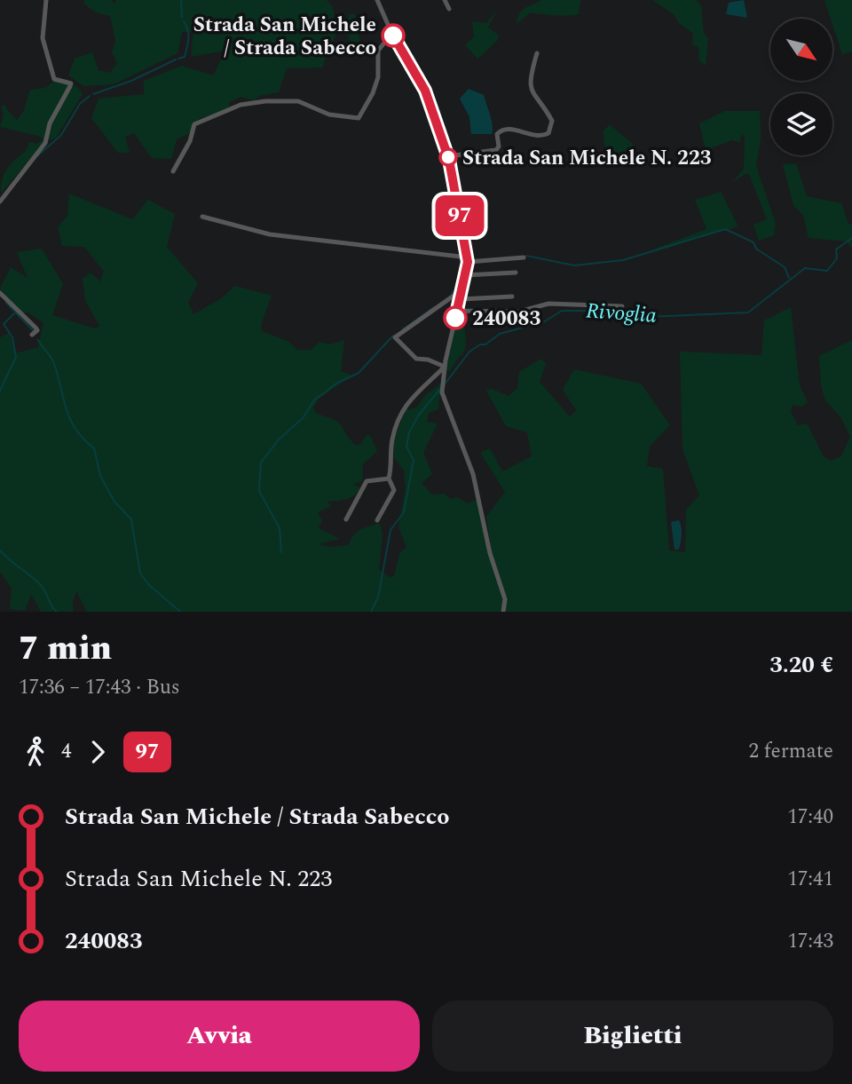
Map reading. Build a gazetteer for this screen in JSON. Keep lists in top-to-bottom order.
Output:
{
  "water": ["Rivoglia"],
  "places": ["Strada San Michele / Strada Sabecco", "Strada San Michele N. 223", "240083"],
  "lines": ["bus line 97"],
  "north": "bottom right",
  "page": {
    "on_map": "97",
    "heading": ["7 min", "17:36 – 17:43 · Bus", "3.20 €"],
    "legs": ["4", "97", "2 fermate"],
    "list": [
      {
        "name": "Strada San Michele / Strada Sabecco",
        "value": "17:40"
      },
      {
        "name": "Strada San Michele N. 223",
        "value": "17:41"
      },
      {
        "name": "240083",
        "value": "17:43"
      }
    ],
    "buttons": ["Avvia", "Biglietti"]
  }
}
